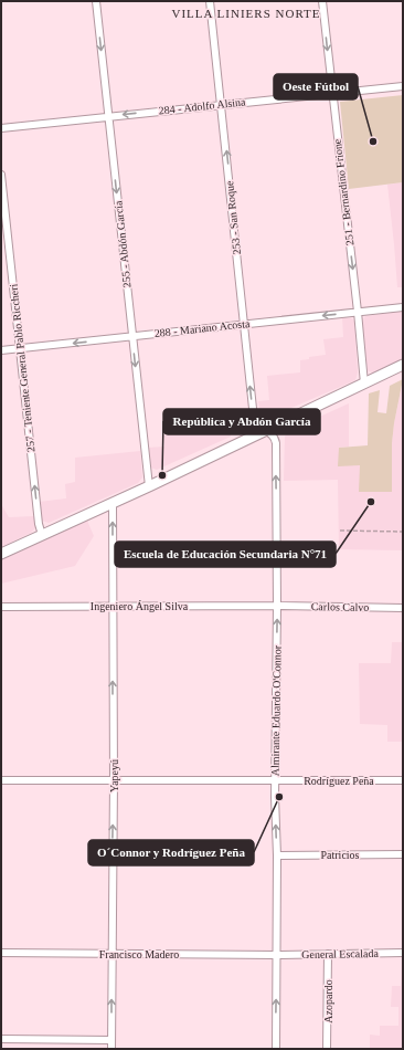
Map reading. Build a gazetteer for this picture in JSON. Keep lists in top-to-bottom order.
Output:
{
  "streets": {
    "street": [
      "284 - Adolfo Alsina",
      "251 - Bernardino Frione",
      "253 - San Roque",
      "255 - Abdón García",
      "288 - Mariano Acosta",
      "257 - Teniente General Pablo Riccheri",
      "Ingeniero Ángel Silva",
      "Carlos Calvo",
      "Almirante Eduardo O'Connor",
      "Yapeyú",
      "Rodríguez Peña",
      "Patricios",
      "Francisco Madero",
      "General Escalada",
      "Azopardo"
    ]
  },
  "crossings": [
    ["284 - Adolfo Alsina", "251 - Bernardino Frione"],
    ["284 - Adolfo Alsina", "253 - San Roque"],
    ["284 - Adolfo Alsina", "255 - Abdón García"],
    ["251 - Bernardino Frione", "288 - Mariano Acosta"],
    ["253 - San Roque", "288 - Mariano Acosta"],
    ["253 - San Roque", "Almirante Eduardo O'Connor"],
    ["255 - Abdón García", "288 - Mariano Acosta"],
    ["288 - Mariano Acosta", "257 - Teniente General Pablo Riccheri"],
    ["Ingeniero Ángel Silva", "Carlos Calvo"],
    ["Ingeniero Ángel Silva", "Almirante Eduardo O'Connor"],
    ["Ingeniero Ángel Silva", "Yapeyú"],
    ["Carlos Calvo", "Almirante Eduardo O'Connor"],
    ["Almirante Eduardo O'Connor", "Rodríguez Peña"],
    ["Almirante Eduardo O'Connor", "Patricios"],
    ["Almirante Eduardo O'Connor", "Francisco Madero"],
    ["Almirante Eduardo O'Connor", "General Escalada"],
    ["Yapeyú", "Rodríguez Peña"],
    ["Yapeyú", "Francisco Madero"],
    ["Francisco Madero", "General Escalada"],
    ["General Escalada", "Azopardo"]
  ],
  "one_way": [
    "251 - Bernardino Frione",
    "253 - San Roque",
    "255 - Abdón García",
    "288 - Mariano Acosta",
    "257 - Teniente General Pablo Riccheri",
    "Almirante Eduardo O'Connor",
    "Yapeyú"
  ],
  "districts": ["VILLA LINIERS NORTE"],
  "places": [
    "Oeste Fútbol",
    "República y Abdón García",
    "Escuela de Educación Secundaria N°71",
    "O´Connor y Rodríguez Peña"
  ]
}
